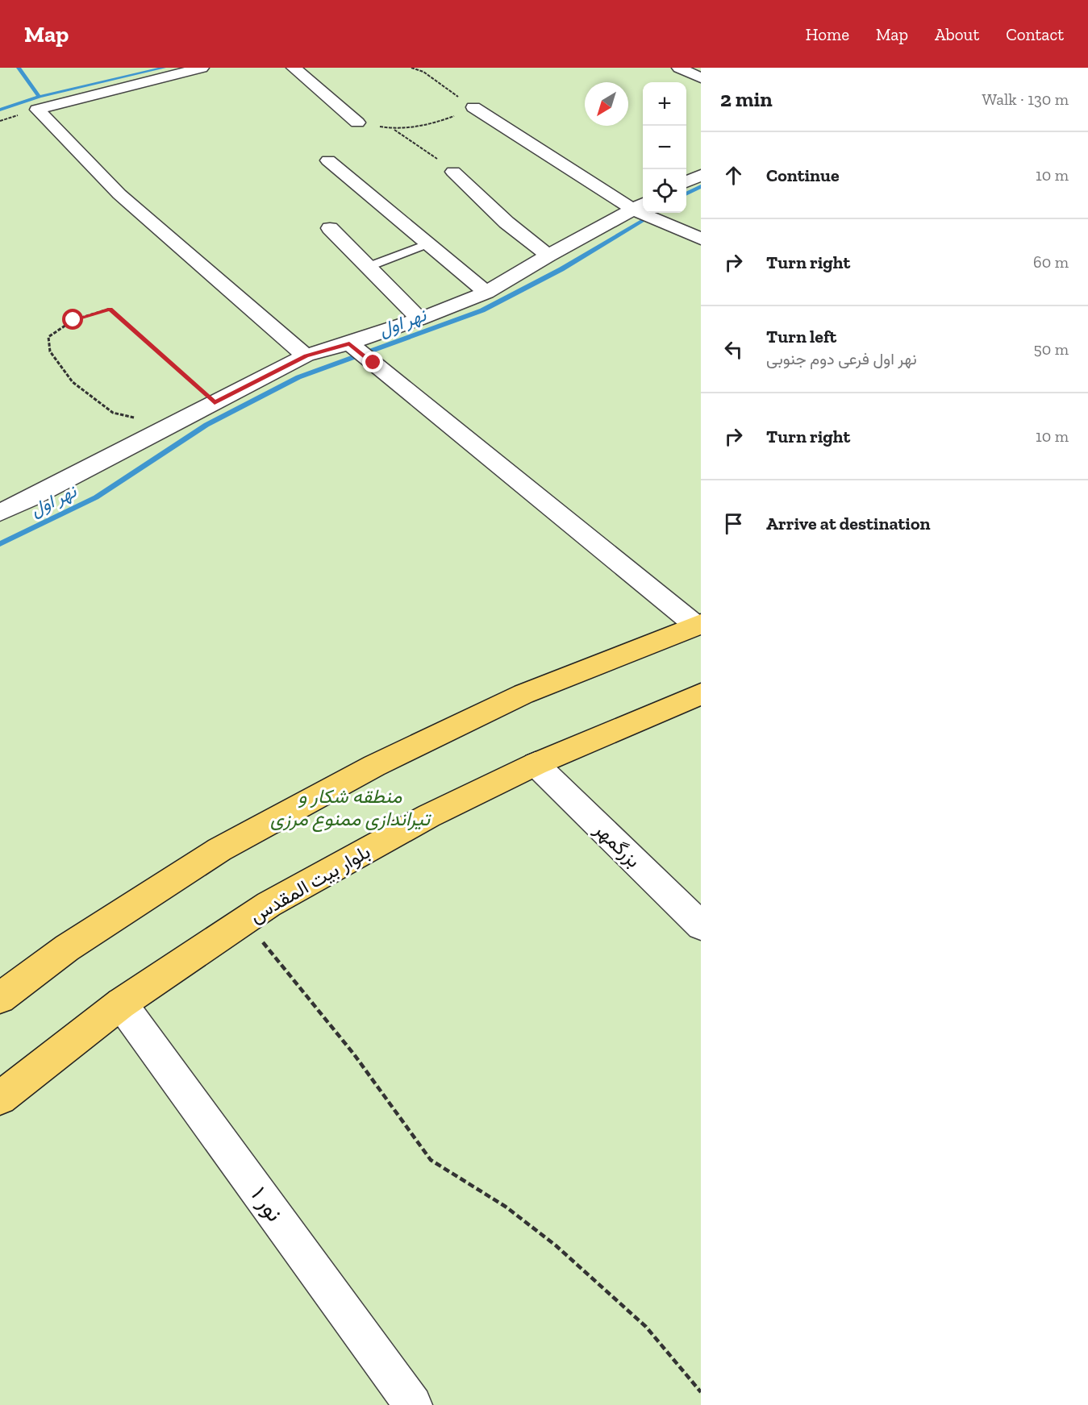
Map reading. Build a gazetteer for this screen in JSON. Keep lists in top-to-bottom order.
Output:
{
  "streets": {
    "main road": ["بلوار بیت المقدس"],
    "street": ["بزرگمهر", "نور ۱"]
  },
  "crossings": [
    ["بزرگمهر", "بلوار بیت المقدس"],
    ["بلوار بیت المقدس", "نور ۱"]
  ],
  "water": ["نهر اول"],
  "parks": ["منطقه شکار و تیراندازی ممنوع مرزی"],
  "north": "bottom left",
  "page": {
    "header": "Map",
    "nav": [
      "Home",
      "Map",
      "About",
      "Contact"
    ],
    "heading": ["2 min", "Walk · 130 m"],
    "map_buttons": ["+", "−"],
    "list": [
      ["Continue", "10 m"],
      ["Turn right", "60 m"],
      ["Turn left", "نهر اول فرعی دوم جنوبی", "50 m"],
      ["Turn right", "10 m"],
      "Arrive at destination"
    ]
  }
}
